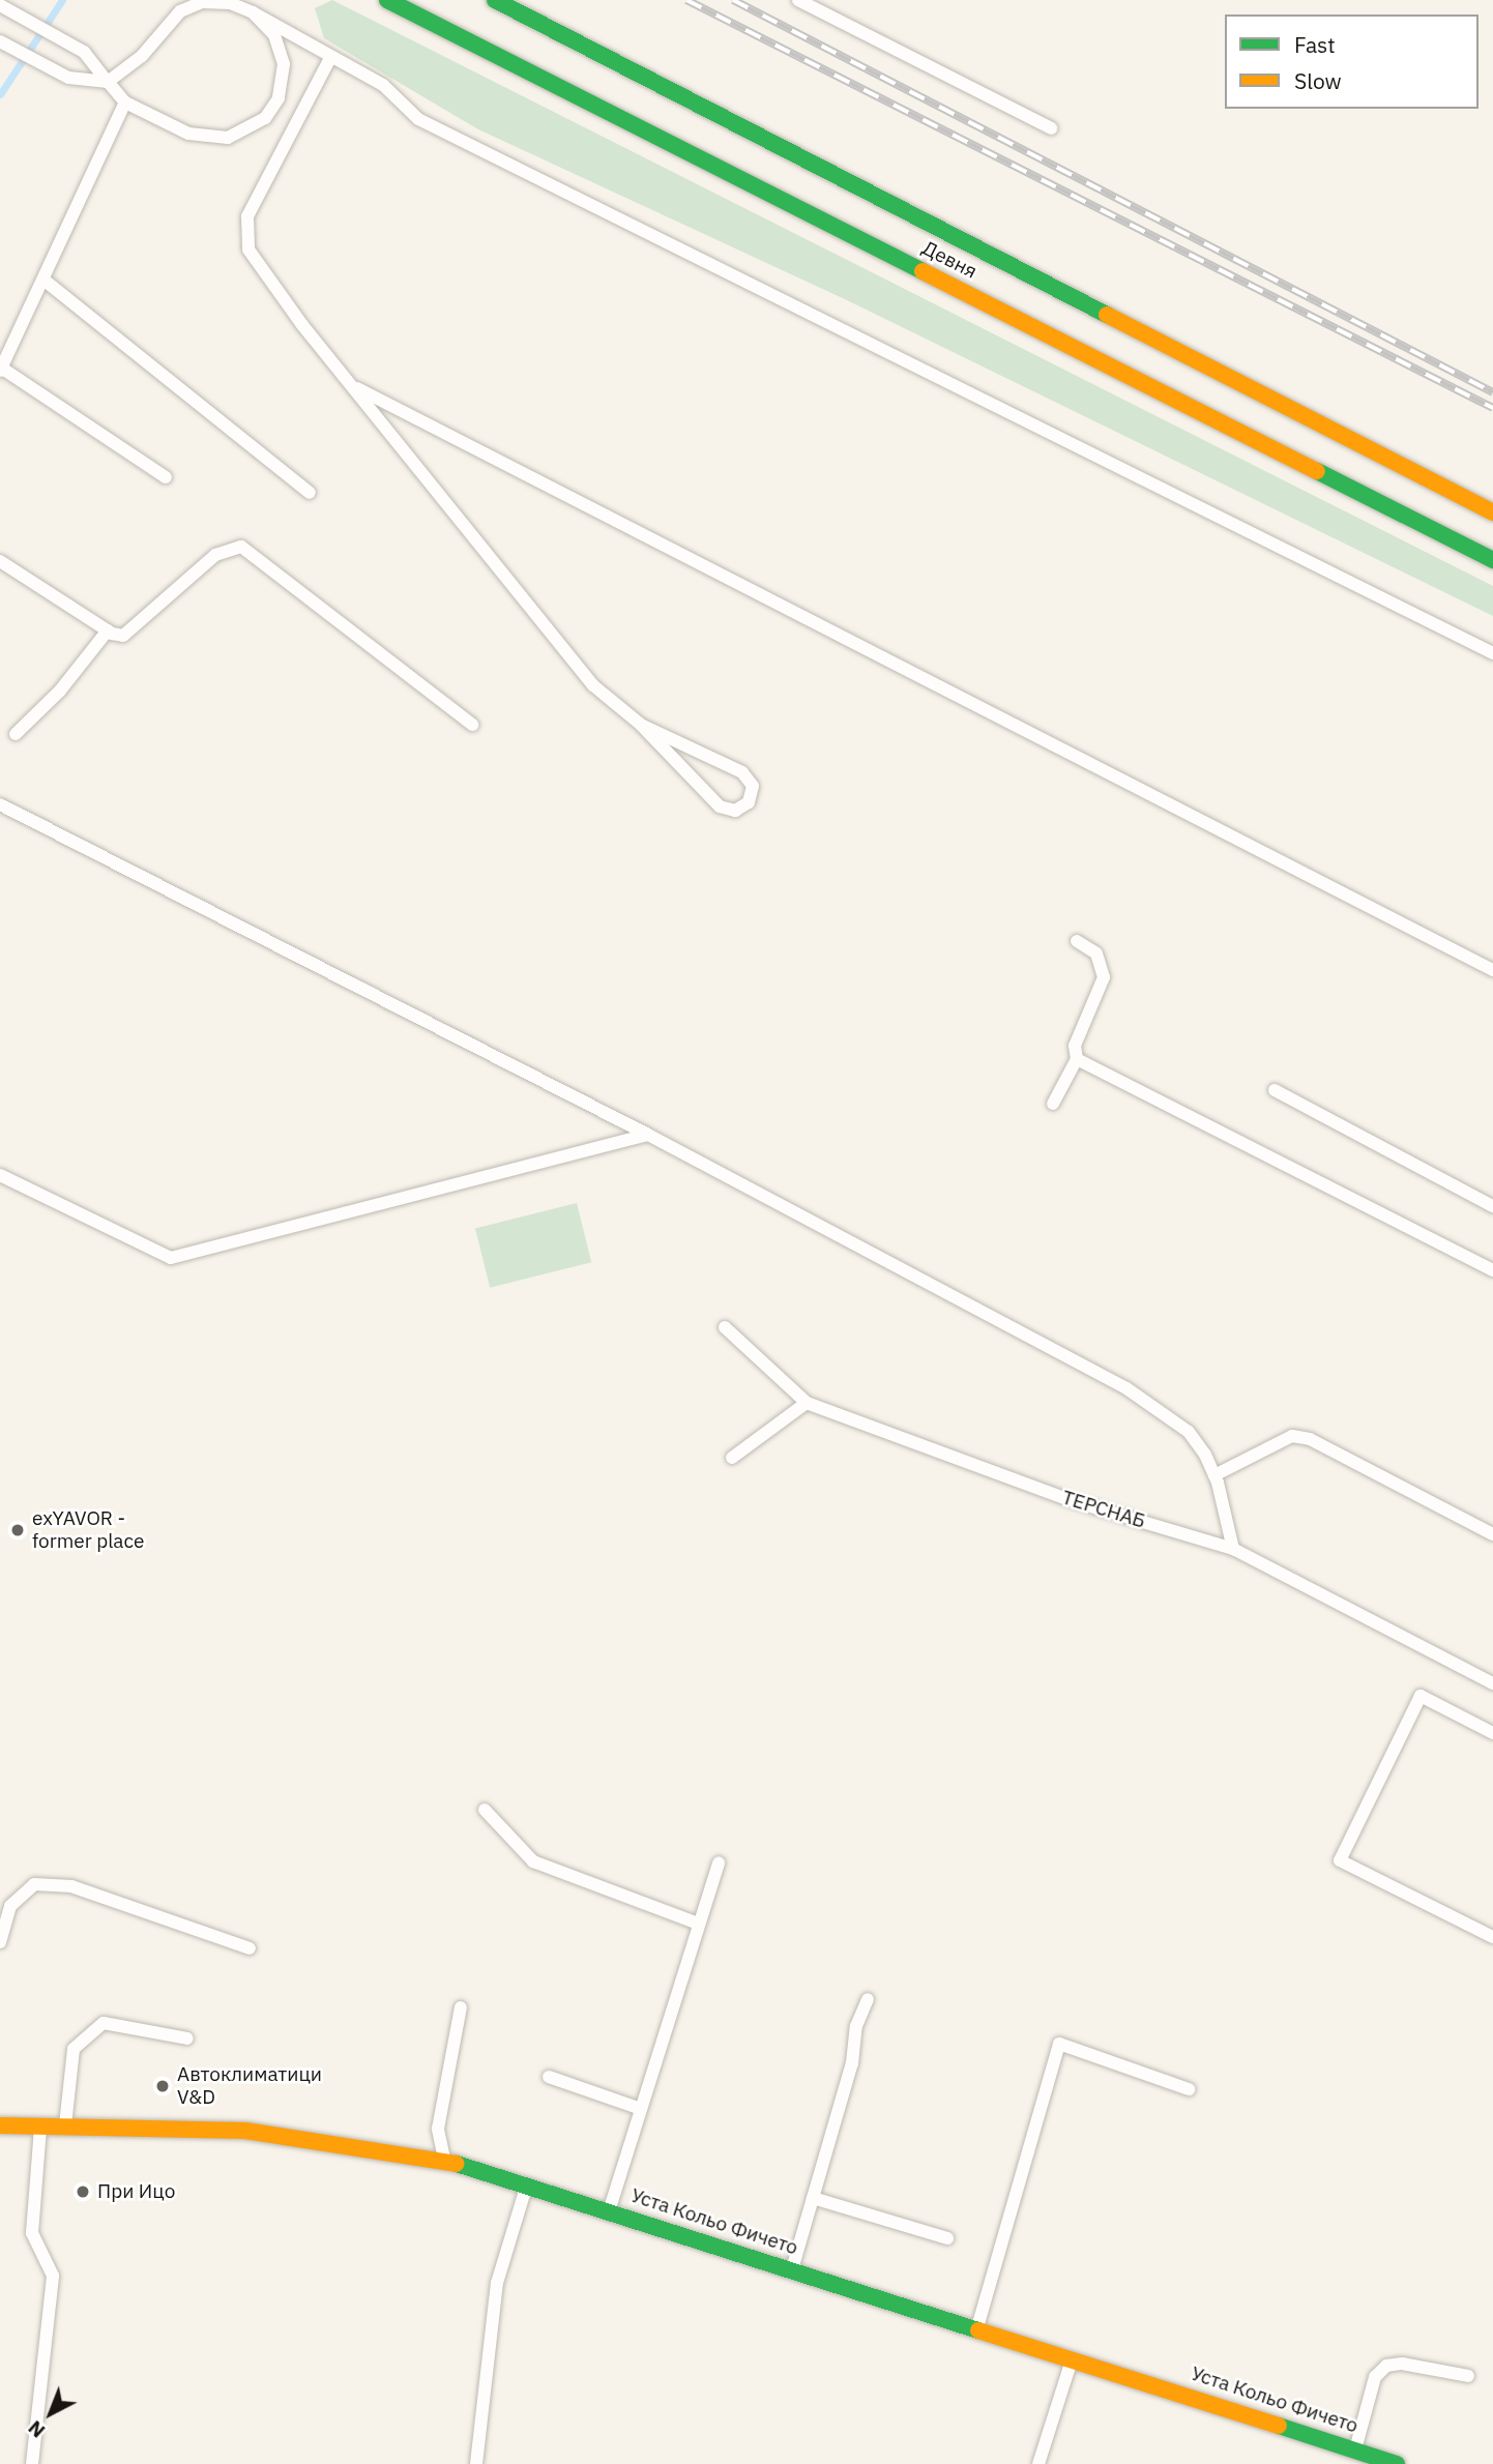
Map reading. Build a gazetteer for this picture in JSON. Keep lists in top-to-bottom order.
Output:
{
  "streets": {
    "main road": ["Девня", "Уста Кольо Фичето"],
    "lane": ["ТЕРСНАБ"]
  },
  "places": ["exYAVOR - former place", "Автоклиматици V&D", "При Ицо"],
  "legend": ["Fast", "Slow"],
  "north": "bottom left"
}
